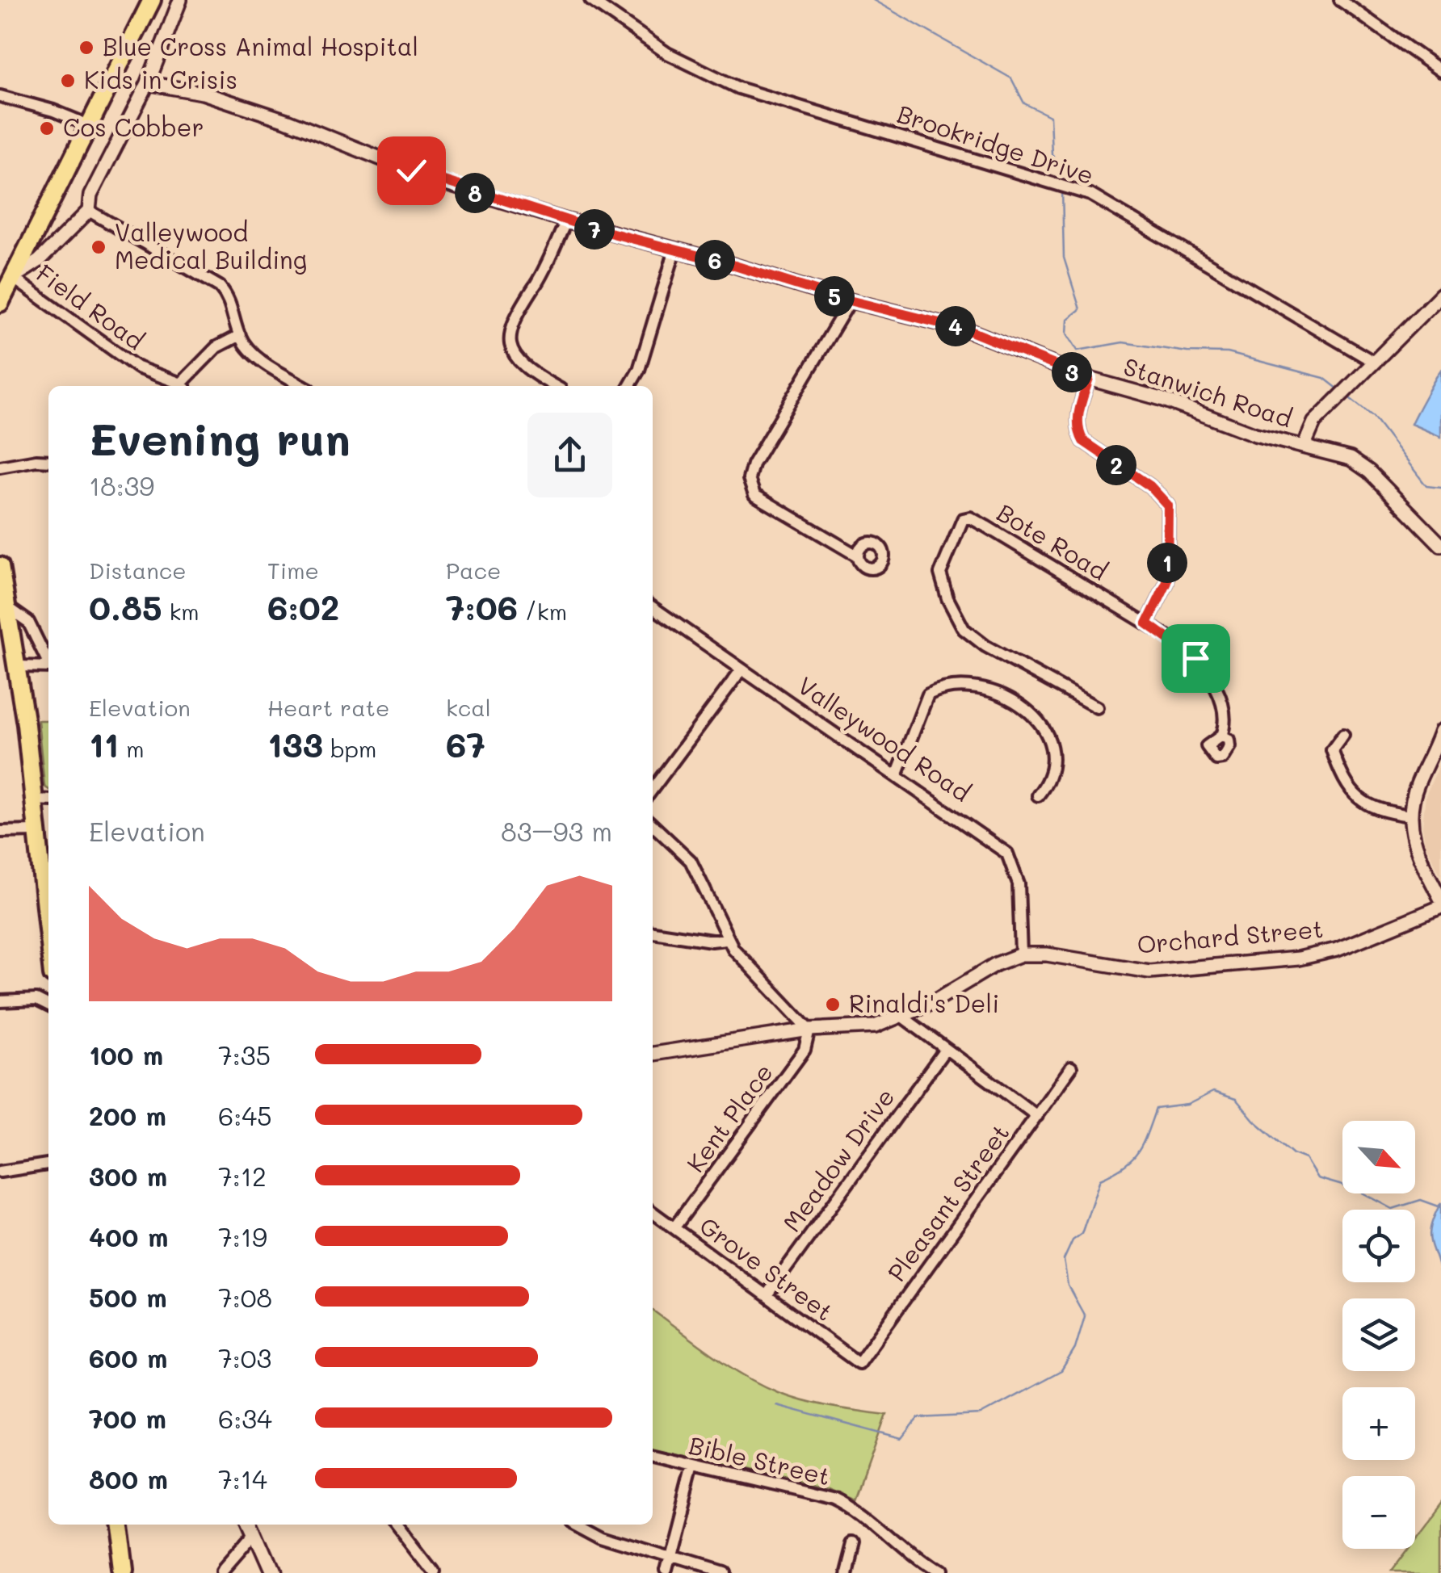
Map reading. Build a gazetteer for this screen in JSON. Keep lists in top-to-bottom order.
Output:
{
  "streets": {
    "street": [
      "Brookridge Drive",
      "Field Road",
      "Stanwich Road",
      "Bote Road",
      "Valleywood Road",
      "Orchard Street",
      "Kent Place",
      "Meadow Drive",
      "Pleasant Street",
      "Grove Street",
      "Bible Street"
    ]
  },
  "crossings": [
    ["Valleywood Road", "Orchard Street"],
    ["Orchard Street", "Kent Place"],
    ["Kent Place", "Grove Street"],
    ["Meadow Drive", "Grove Street"],
    ["Pleasant Street", "Grove Street"]
  ],
  "places": [
    "Blue Cross Animal Hospital",
    "Kids in Crisis",
    "Cos Cobber",
    "Valleywood Medical Building",
    "Rinaldi's Deli"
  ],
  "north": "bottom right",
  "page": {
    "pins": [
      "8",
      "7",
      "6",
      "5",
      "4",
      "3",
      "2",
      "1"
    ],
    "heading": ["Evening run", "18:39"],
    "stats": [
      ["Distance", "0.85 km"],
      ["Time", "6:02"],
      ["Pace", "7:06 /km"],
      ["Elevation", "11 m"],
      ["Heart rate", "133 bpm"],
      ["kcal", "67"]
    ],
    "chart": ["Elevation", "83–93 m"],
    "list": [
      {
        "name": "100 m",
        "note": "7:35"
      },
      {
        "name": "200 m",
        "note": "6:45"
      },
      {
        "name": "300 m",
        "note": "7:12"
      },
      {
        "name": "400 m",
        "note": "7:19"
      },
      {
        "name": "500 m",
        "note": "7:08"
      },
      {
        "name": "600 m",
        "note": "7:03"
      },
      {
        "name": "700 m",
        "note": "6:34"
      },
      {
        "name": "800 m",
        "note": "7:14"
      }
    ],
    "map_buttons": ["+", "−"]
  }
}
